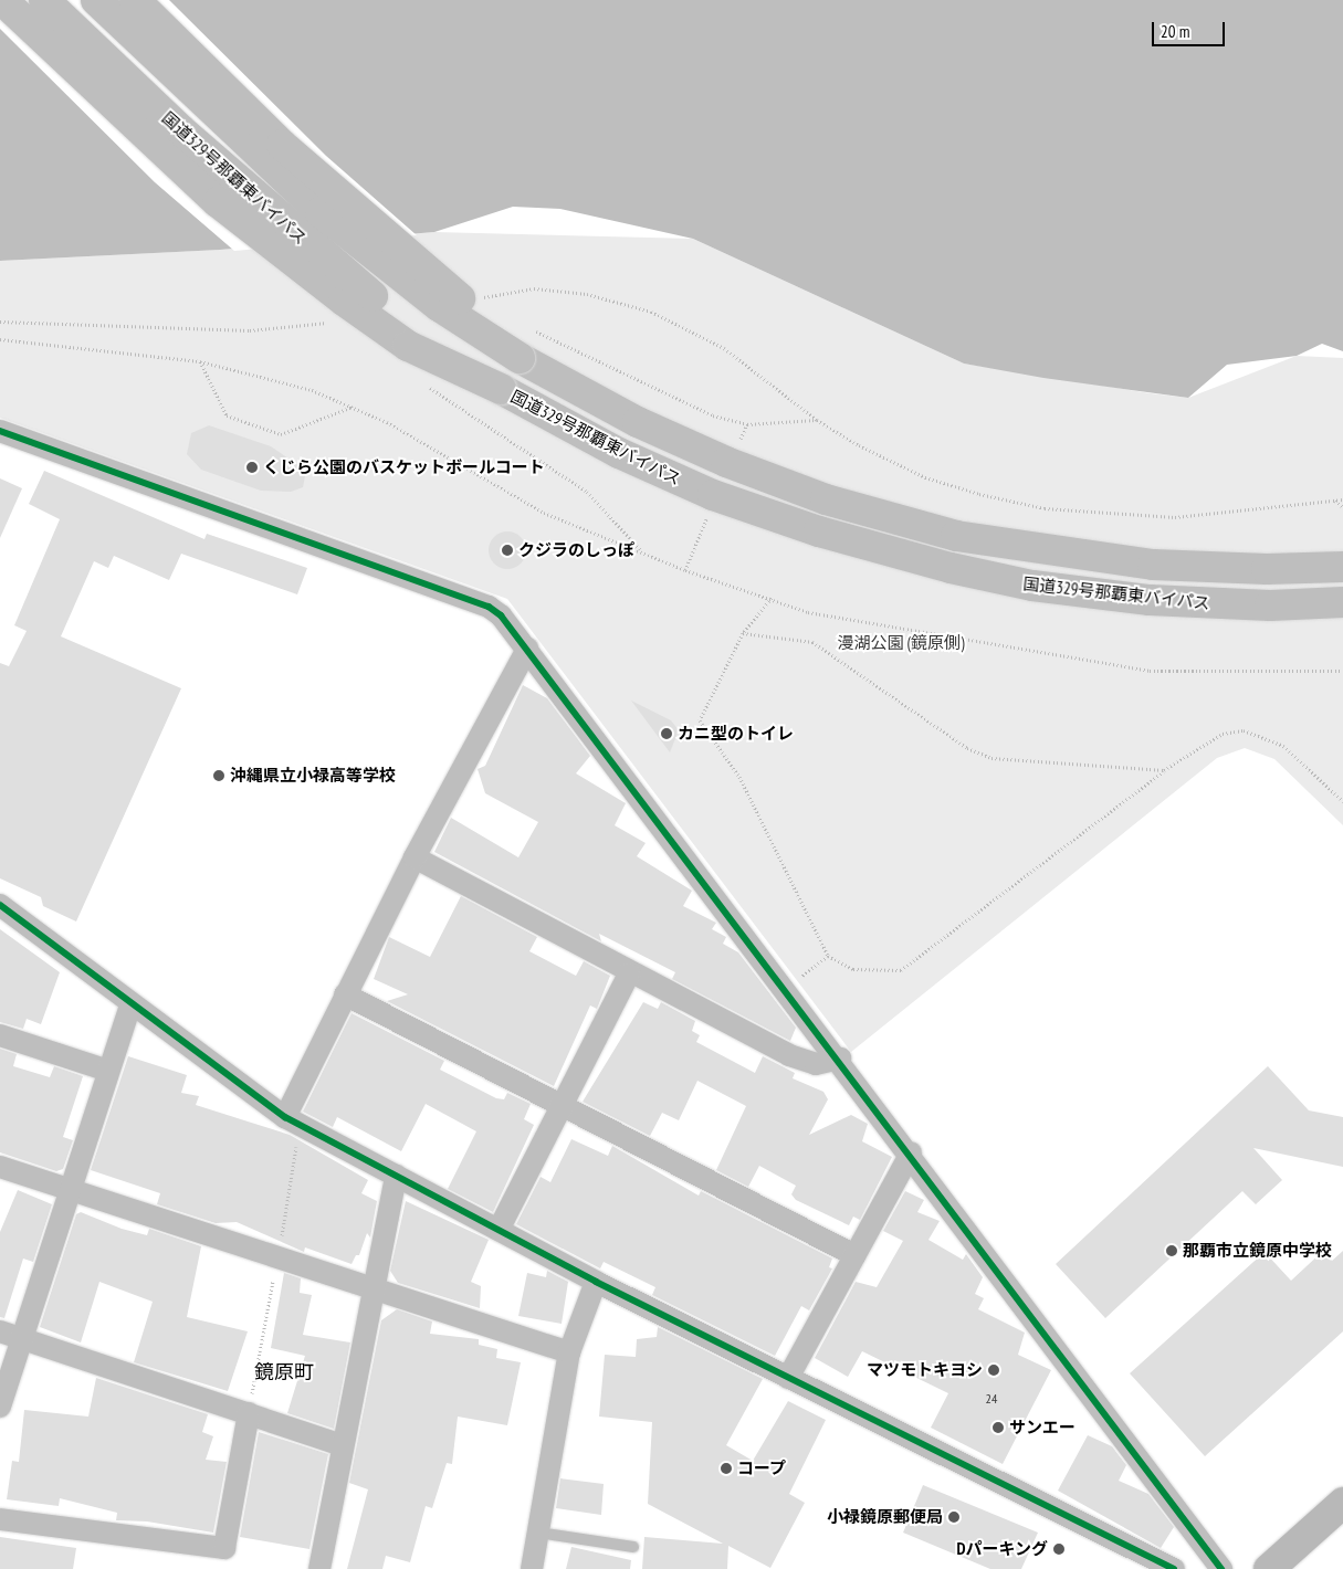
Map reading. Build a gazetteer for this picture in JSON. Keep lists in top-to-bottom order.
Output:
{
  "streets": {
    "highway": ["国道329号那覇東バイパス"]
  },
  "districts": ["鏡原町"],
  "parks": ["漫湖公園 (鏡原側)"],
  "places": [
    "くじら公園のバスケットボールコート",
    "クジラのしっぽ",
    "カニ型のトイレ",
    "沖縄県立小禄高等学校",
    "那覇市立鏡原中学校",
    "マツモトキヨシ",
    "サンエー",
    "コープ",
    "小禄鏡原郵便局",
    "Dパーキング"
  ],
  "house_numbers": ["24"],
  "scale_bar": "20 m"
}
